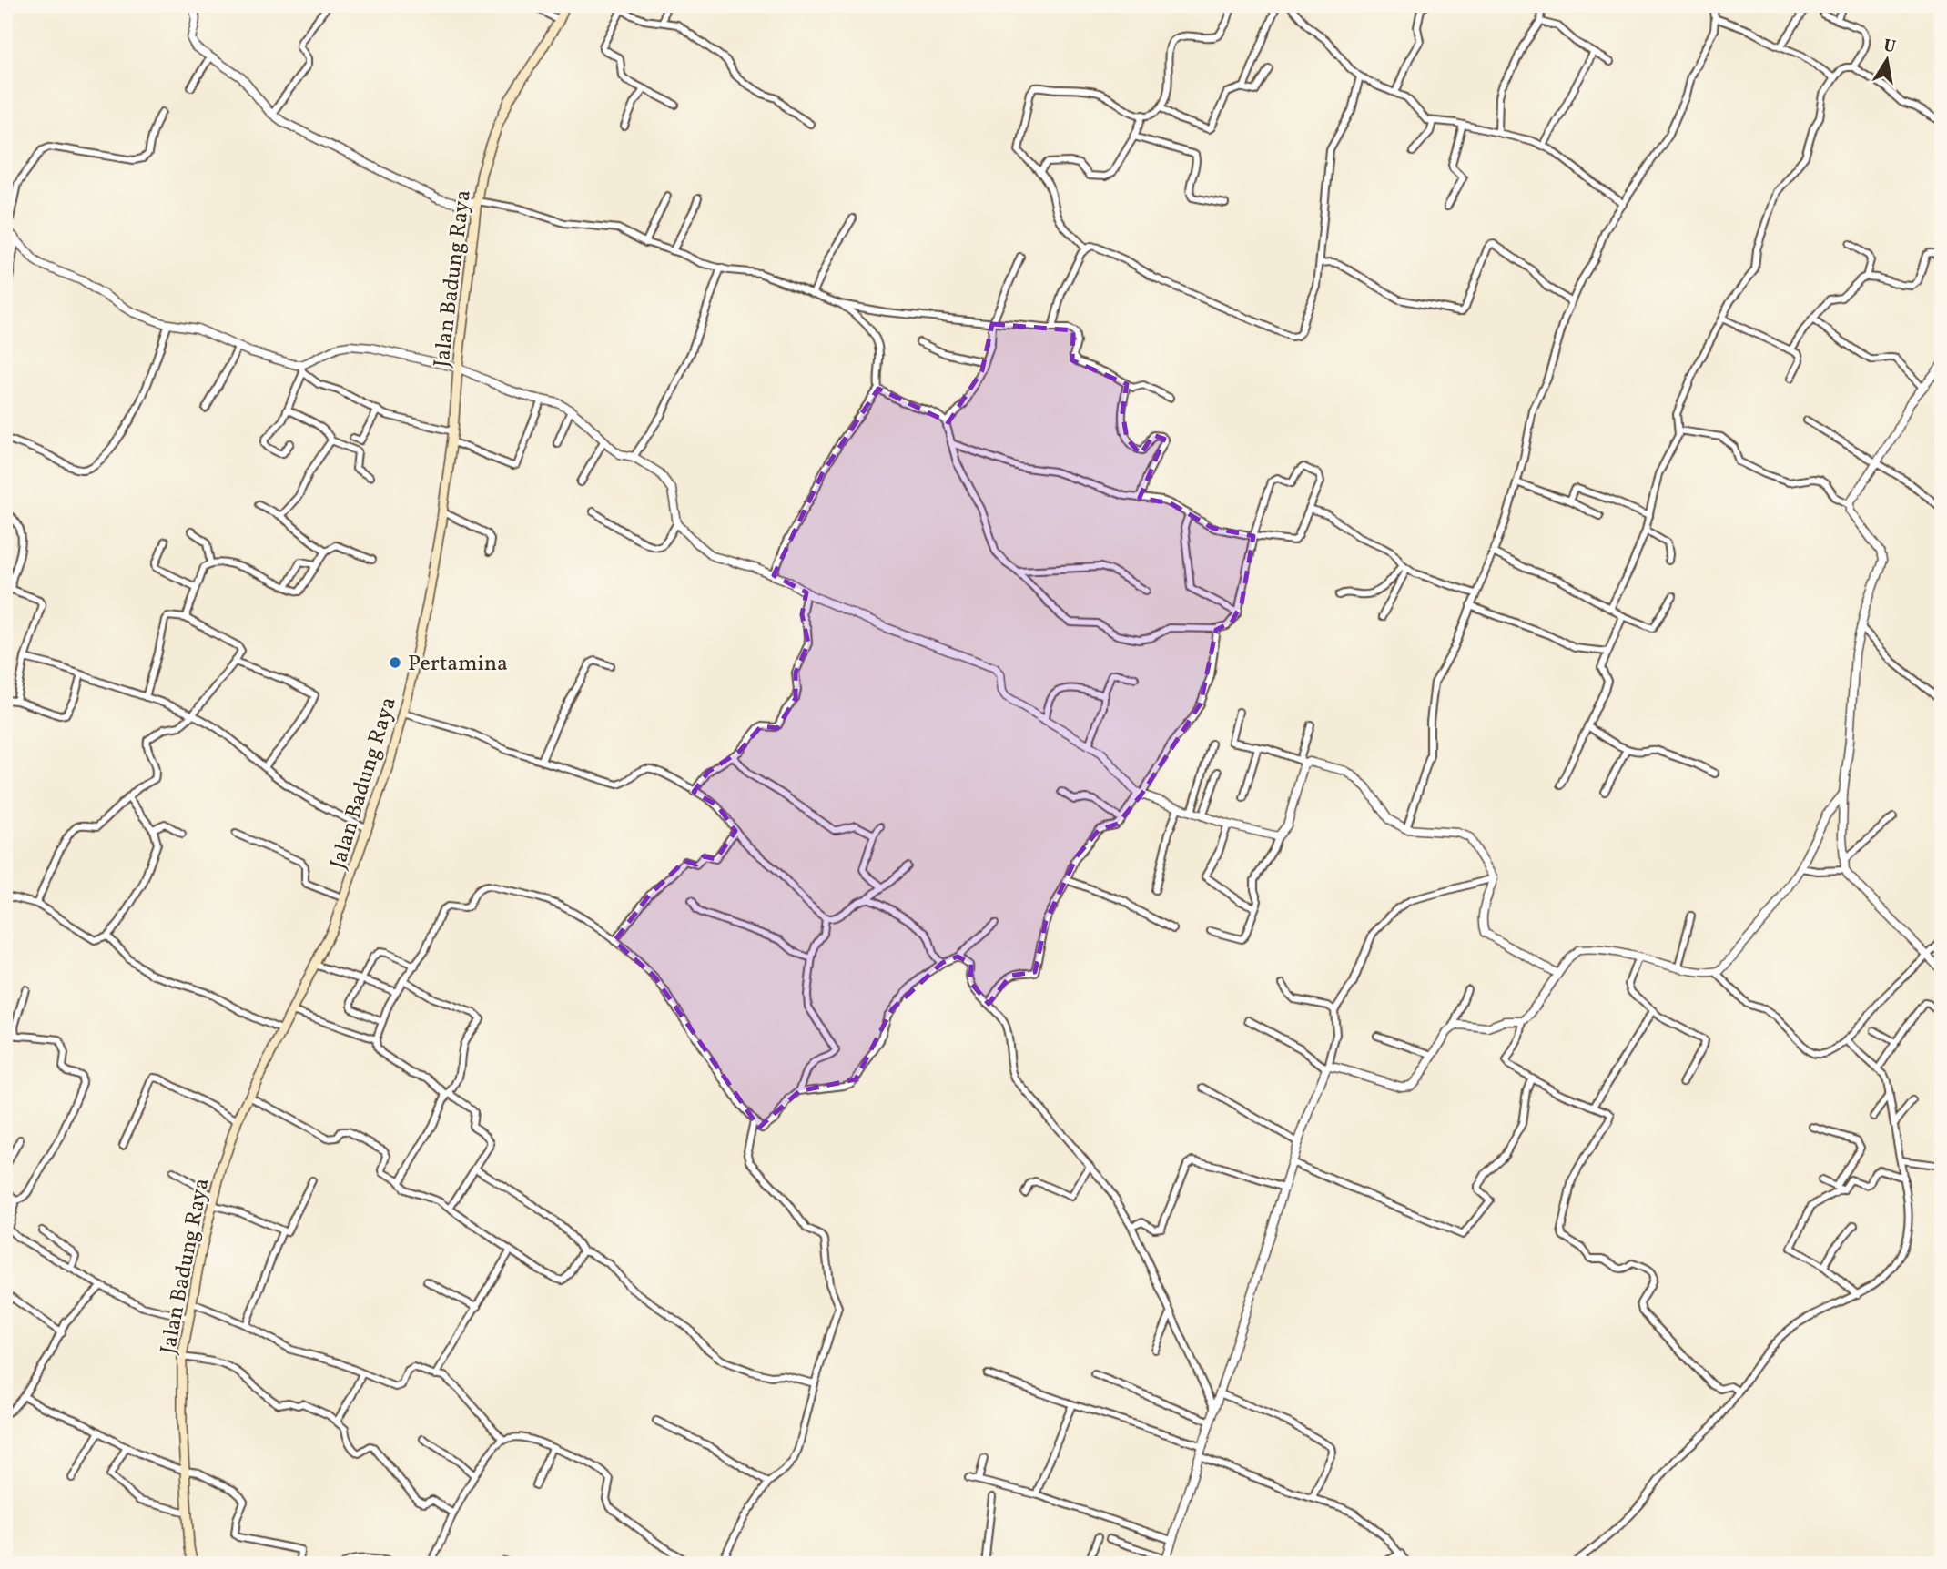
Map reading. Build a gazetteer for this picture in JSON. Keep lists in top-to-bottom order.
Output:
{
  "streets": {
    "main road": ["Jalan Badung Raya"]
  },
  "places": ["Pertamina"],
  "north": "top"
}
